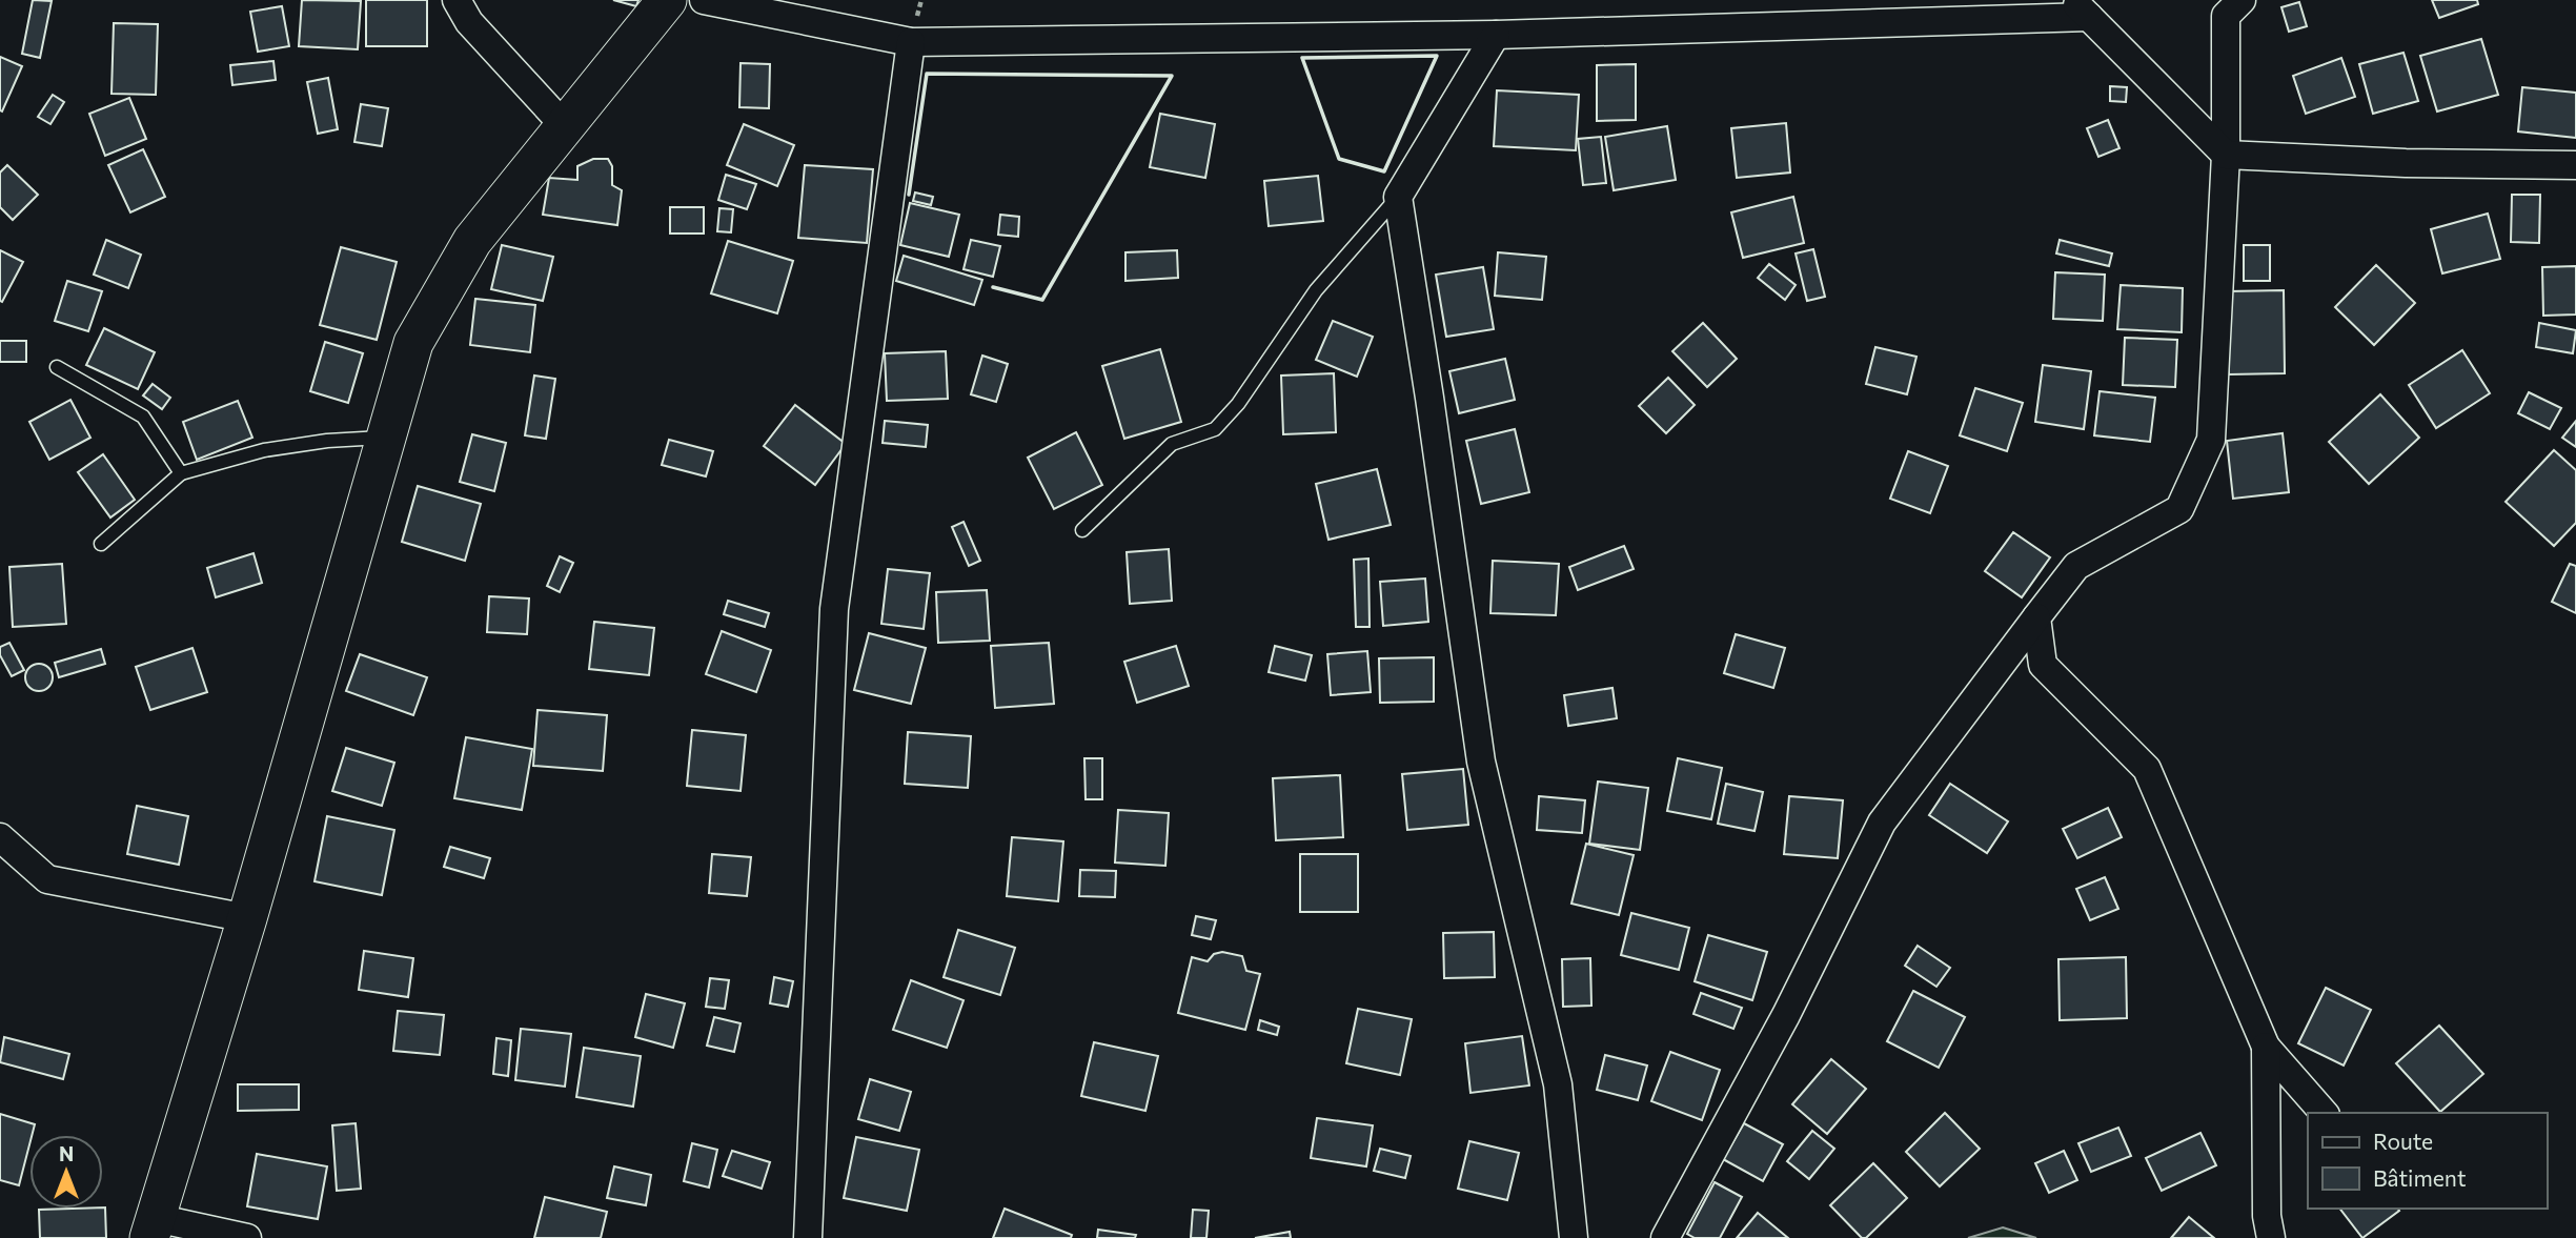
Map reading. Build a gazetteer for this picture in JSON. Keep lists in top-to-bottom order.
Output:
{
  "legend": ["Route", "Bâtiment"],
  "north": "top"
}
